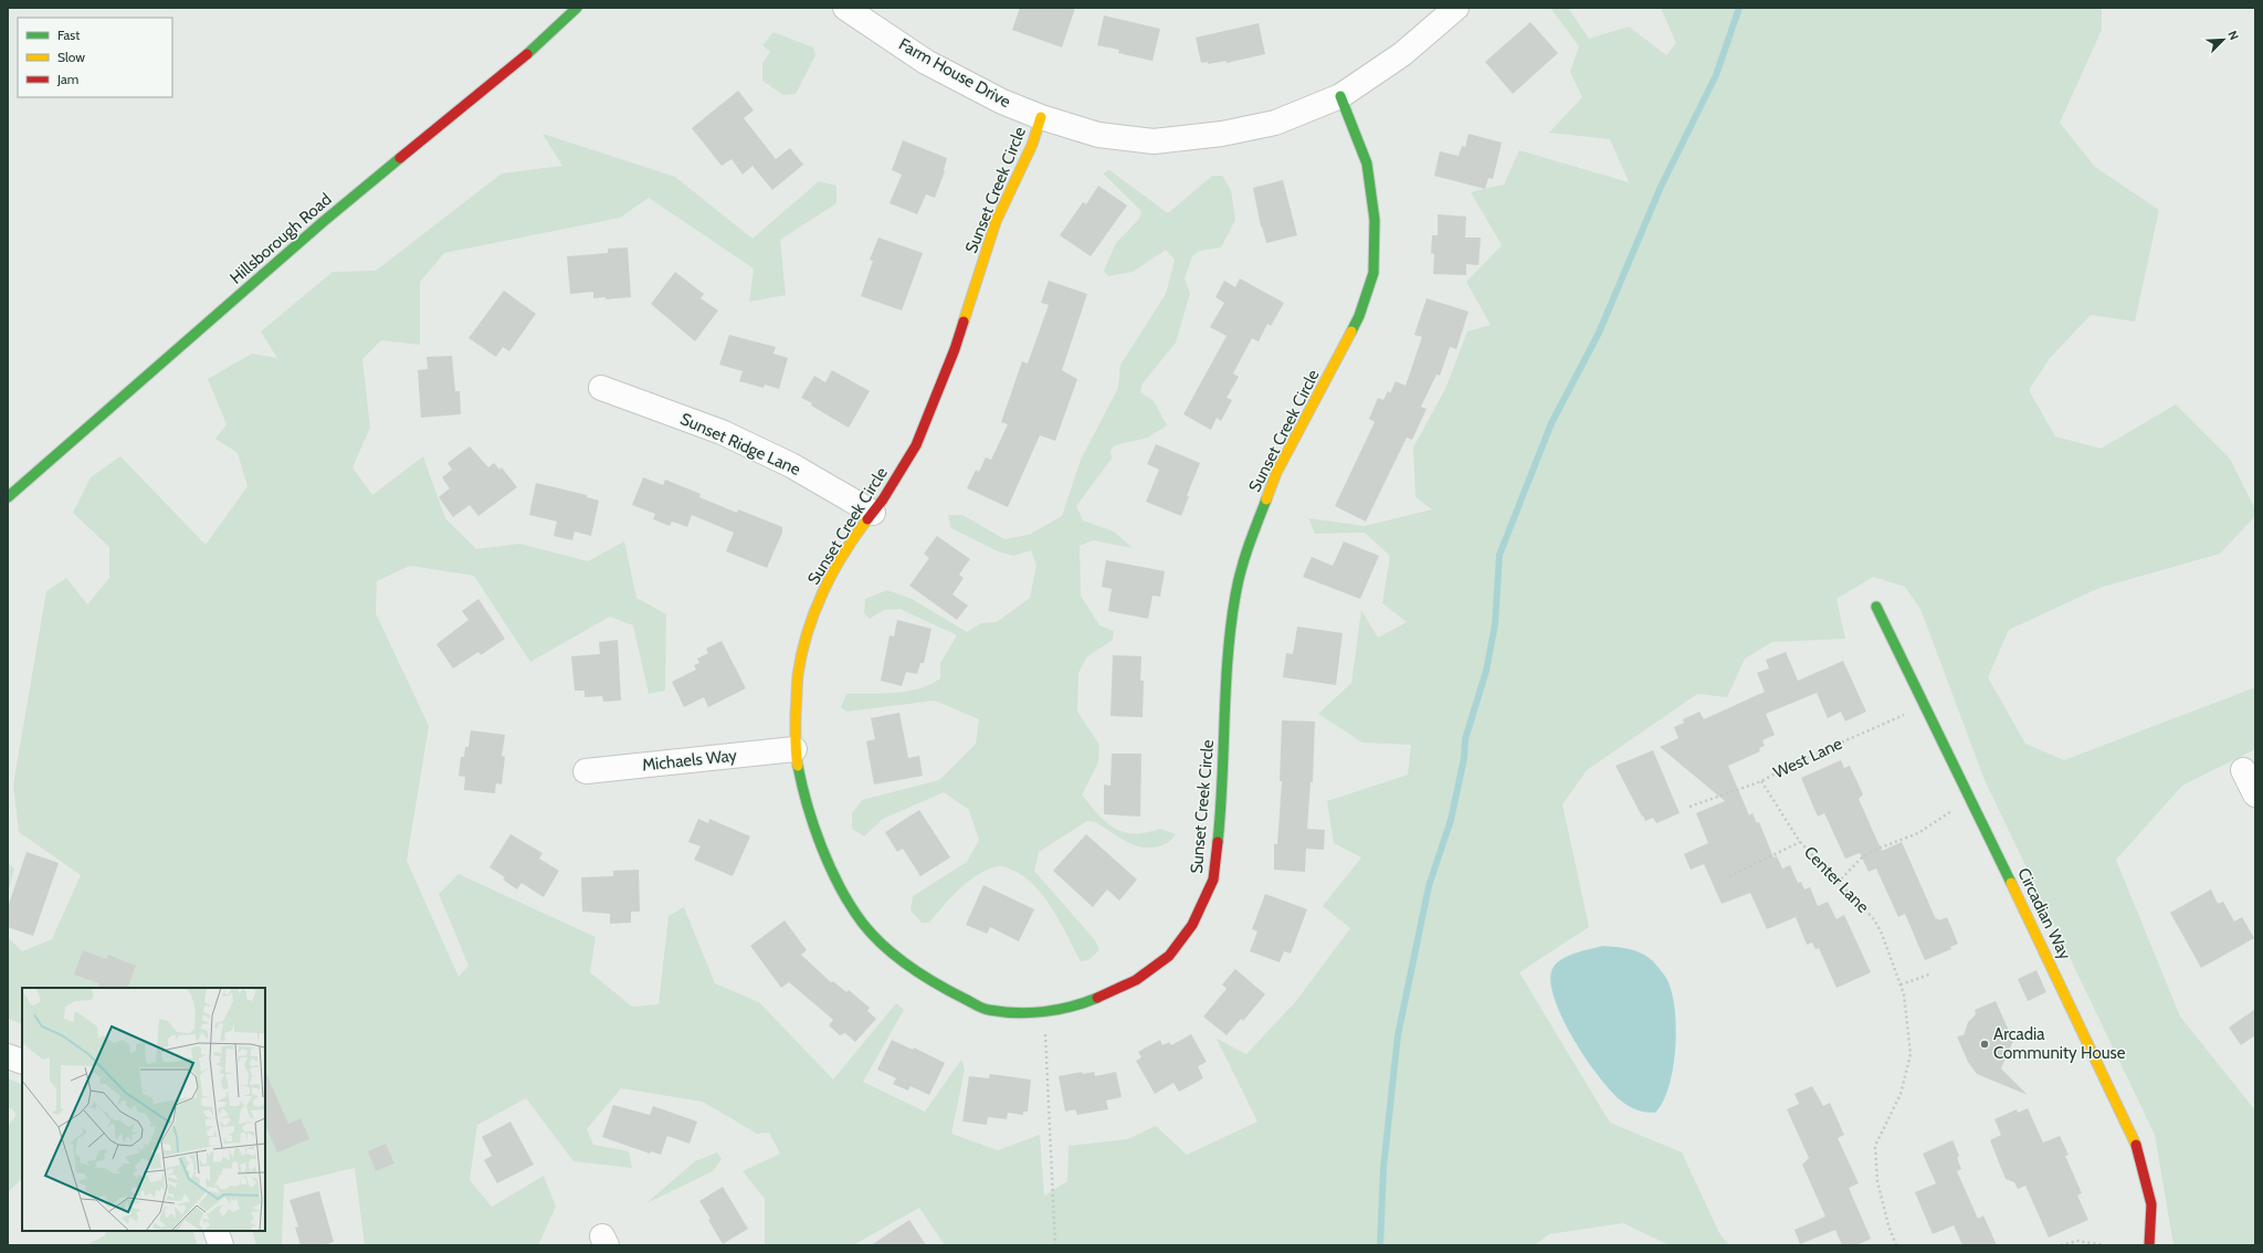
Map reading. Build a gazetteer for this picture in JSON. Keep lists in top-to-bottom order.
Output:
{
  "streets": {
    "street": [
      "Farm House Drive",
      "Sunset Creek Circle",
      "Hillsborough Road",
      "Sunset Ridge Lane",
      "Michaels Way",
      "Circadian Way"
    ],
    "path": ["West Lane", "Center Lane"]
  },
  "crossings": [
    ["Farm House Drive", "Sunset Creek Circle"],
    ["Sunset Creek Circle", "Sunset Ridge Lane"],
    ["Sunset Creek Circle", "Michaels Way"],
    ["West Lane", "Center Lane"],
    ["West Lane", "Circadian Way"]
  ],
  "places": ["Arcadia Community House"],
  "legend": ["Fast", "Slow", "Jam"],
  "north": "top right"
}
